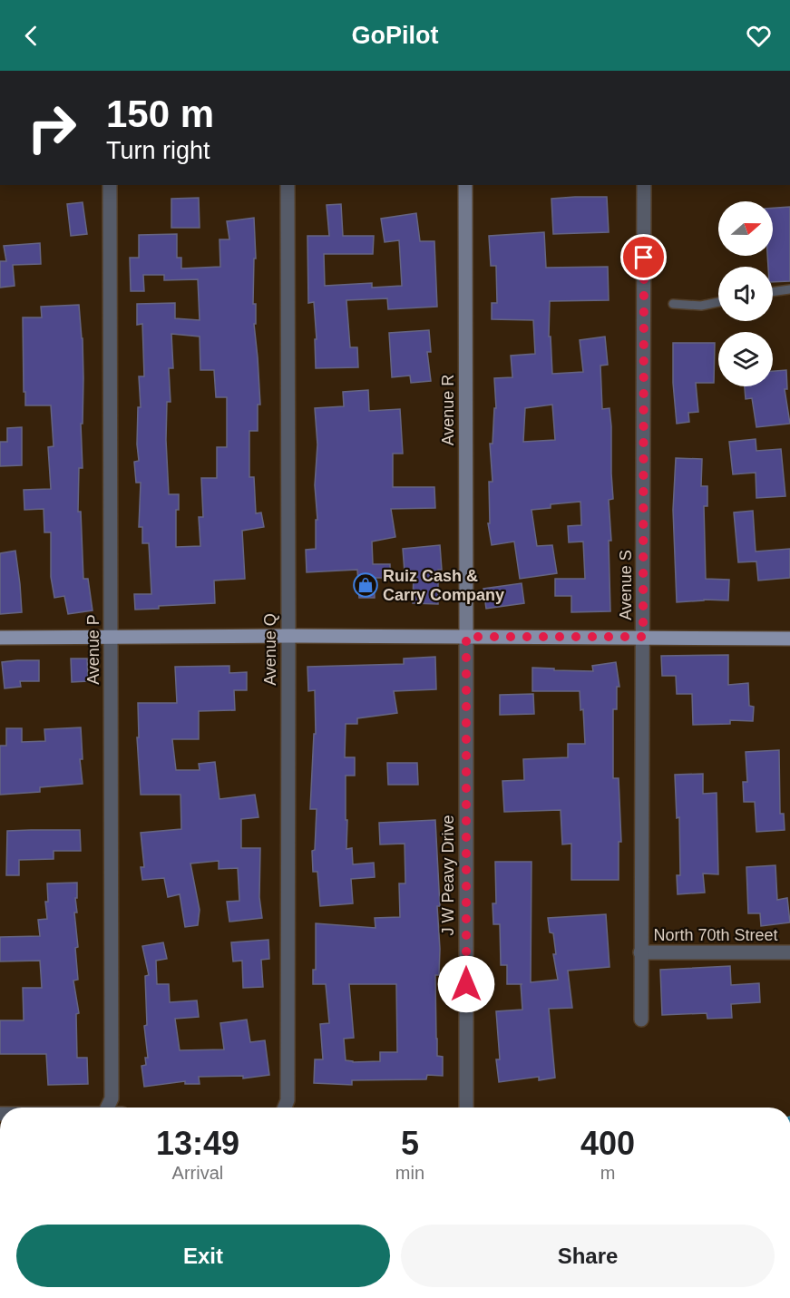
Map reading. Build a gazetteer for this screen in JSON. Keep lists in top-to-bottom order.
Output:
{
  "streets": {
    "street": [
      "Avenue R",
      "Avenue S",
      "Avenue P",
      "Avenue Q",
      "J W Peavy Drive",
      "North 70th Street"
    ]
  },
  "crossings": [
    ["Avenue R", "J W Peavy Drive"],
    ["Avenue S", "North 70th Street"]
  ],
  "places": {
    "shop": ["Ruiz Cash & Carry Company"]
  },
  "north": "right",
  "page": {
    "header": "GoPilot",
    "turn": ["150 m", "Turn right"],
    "eta": [
      "13:49",
      "Arrival",
      "5",
      "min",
      "400",
      "m"
    ],
    "buttons": ["Exit", "Share"]
  }
}
